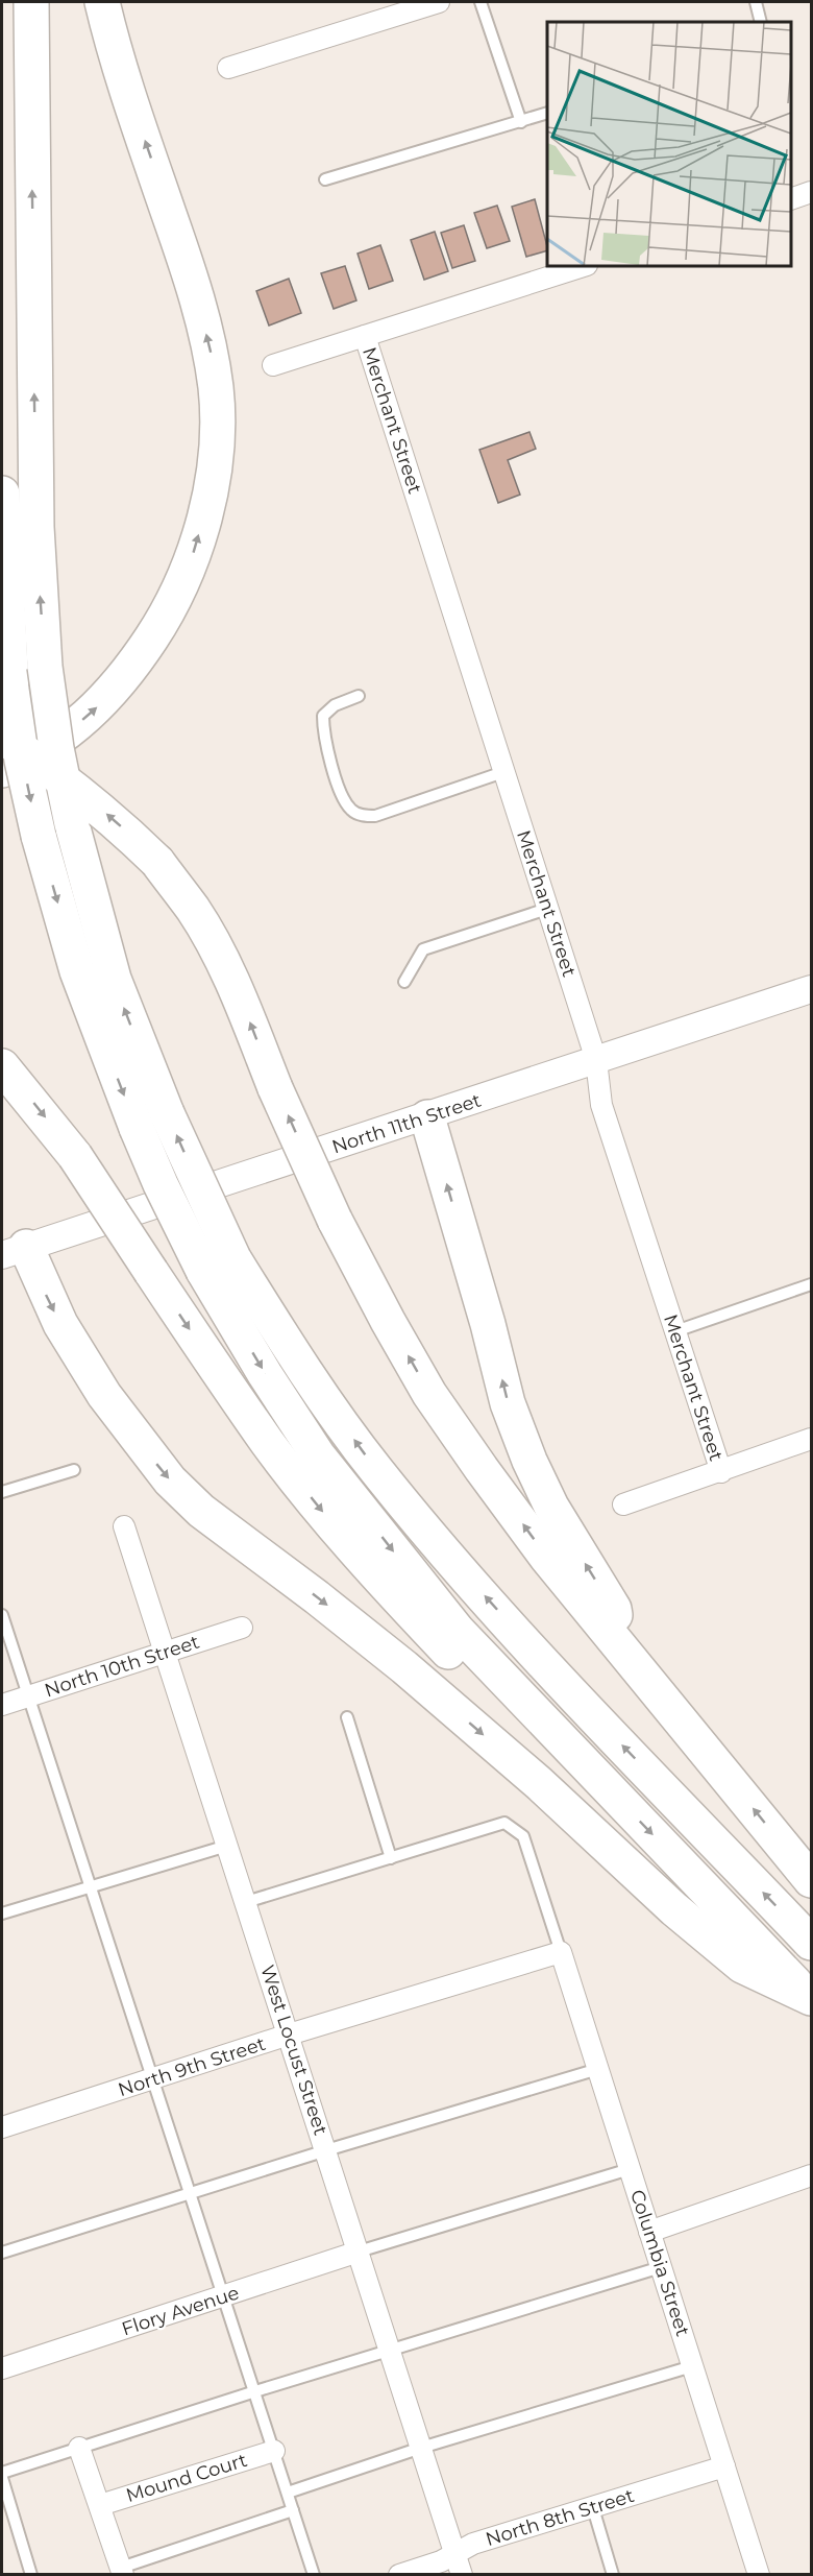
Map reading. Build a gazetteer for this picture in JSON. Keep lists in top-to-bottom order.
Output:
{
  "streets": {
    "street": [
      "Merchant Street",
      "North 11th Street",
      "North 10th Street",
      "West Locust Street",
      "North 9th Street",
      "Columbia Street",
      "Flory Avenue",
      "Mound Court",
      "North 8th Street"
    ]
  },
  "crossings": [
    ["Merchant Street", "North 11th Street"],
    ["North 10th Street", "West Locust Street"],
    ["West Locust Street", "North 9th Street"],
    ["West Locust Street", "Flory Avenue"],
    ["West Locust Street", "North 8th Street"],
    ["North 9th Street", "Columbia Street"],
    ["Columbia Street", "North 8th Street"]
  ]
}
